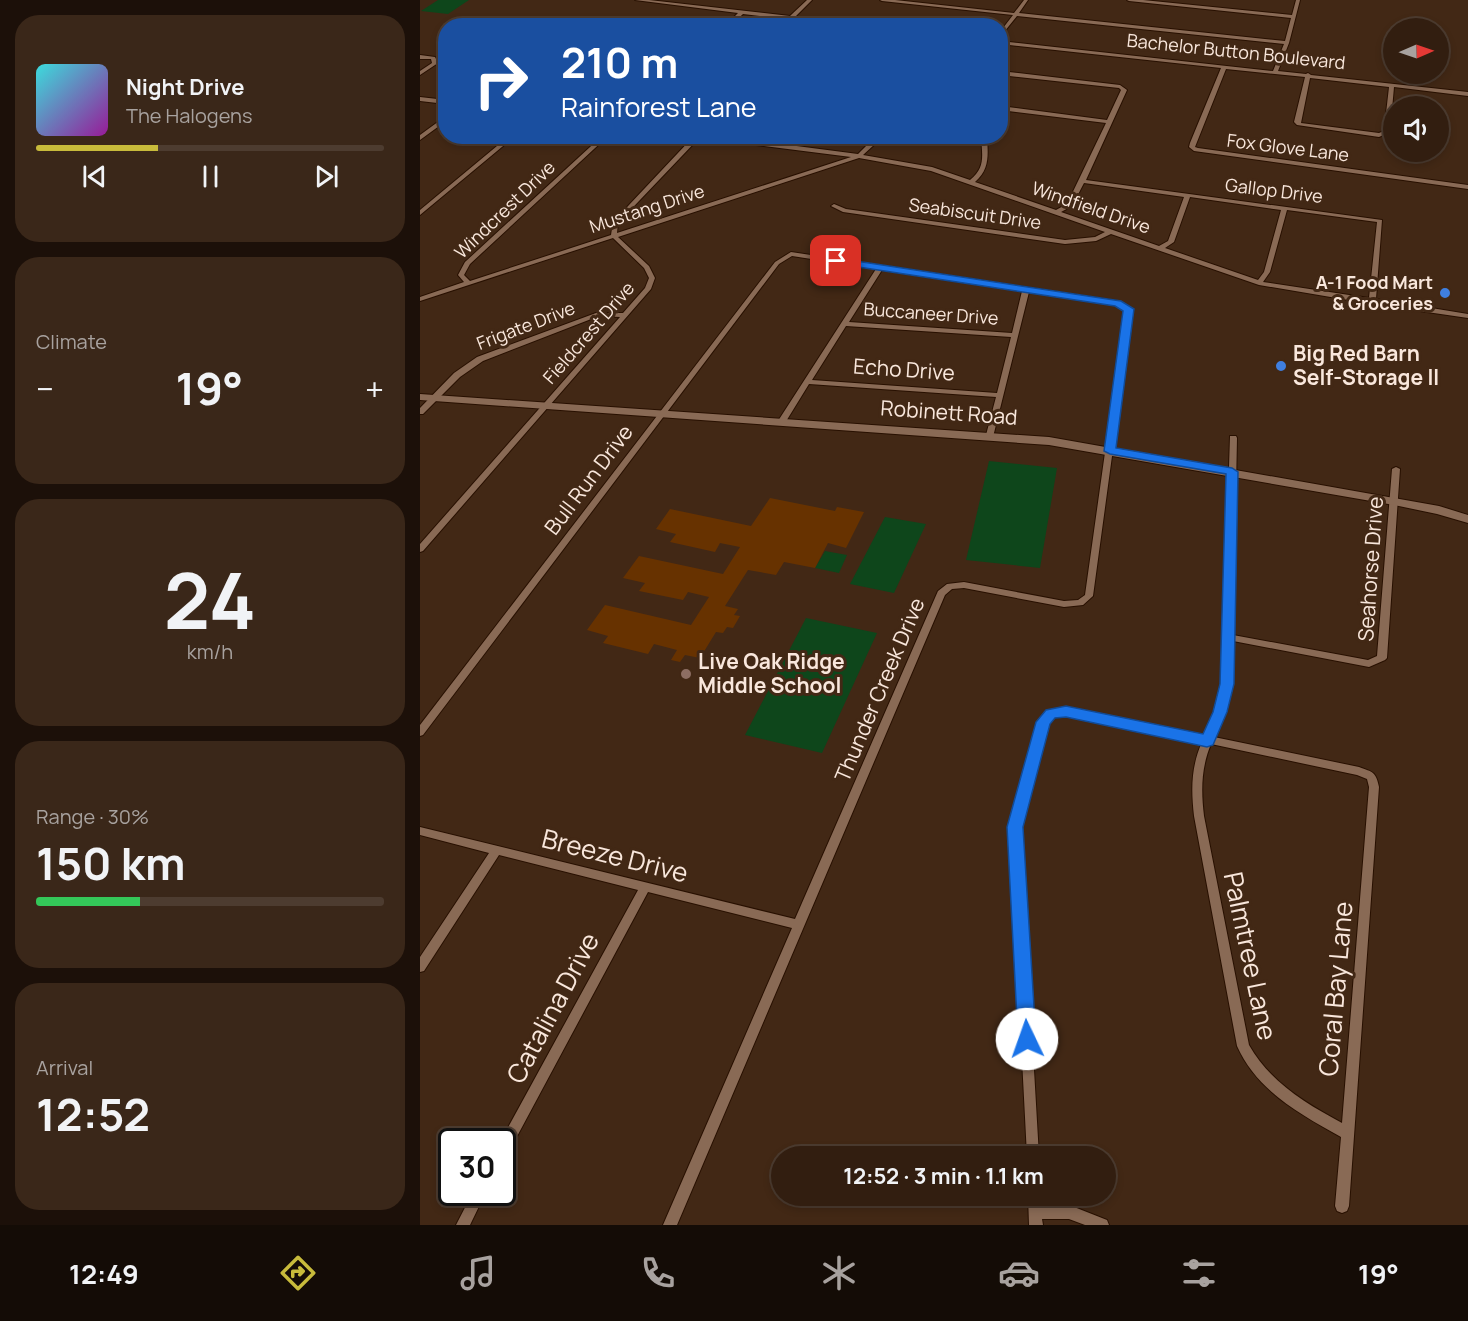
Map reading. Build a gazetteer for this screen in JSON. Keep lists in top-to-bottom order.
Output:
{
  "streets": {
    "street": [
      "Bachelor Button Boulevard",
      "Fox Glove Lane",
      "Gallop Drive",
      "Windfield Drive",
      "Mustang Drive",
      "Windcrest Drive",
      "Seabiscuit Drive",
      "Buccaneer Drive",
      "Frigate Drive",
      "Fieldcrest Drive",
      "Echo Drive",
      "Robinett Road",
      "Bull Run Drive",
      "Seahorse Drive",
      "Thunder Creek Drive",
      "Breeze Drive",
      "Palmtree Lane",
      "Coral Bay Lane",
      "Catalina Drive"
    ]
  },
  "crossings": [
    ["Bachelor Button Boulevard", "Fox Glove Lane"],
    ["Gallop Drive", "Windfield Drive"],
    ["Windfield Drive", "Mustang Drive"],
    ["Windfield Drive", "Seabiscuit Drive"],
    ["Mustang Drive", "Windcrest Drive"],
    ["Mustang Drive", "Fieldcrest Drive"],
    ["Frigate Drive", "Fieldcrest Drive"],
    ["Frigate Drive", "Robinett Road"],
    ["Fieldcrest Drive", "Robinett Road"],
    ["Robinett Road", "Bull Run Drive"],
    ["Robinett Road", "Seahorse Drive"],
    ["Robinett Road", "Thunder Creek Drive"],
    ["Bull Run Drive", "Thunder Creek Drive"],
    ["Thunder Creek Drive", "Breeze Drive"],
    ["Breeze Drive", "Catalina Drive"],
    ["Palmtree Lane", "Coral Bay Lane"]
  ],
  "places": ["A-1 Food Mart & Groceries", "Big Red Barn Self-Storage II", "Live Oak Ridge Middle School"],
  "north": "right",
  "page": {
    "turn": ["210 m", "Rainforest Lane"],
    "song": ["Night Drive", "The Halogens"],
    "tile": [
      "Climate",
      ["24", "km/h"],
      ["Range · 30%", "150 km"],
      ["Arrival", "12:52"]
    ],
    "heat": ["−", "19°", "+"],
    "limit": "30",
    "trip": "12:52 · 3 min · 1.1 km",
    "tabs": ["12:49", "19°"]
  }
}
